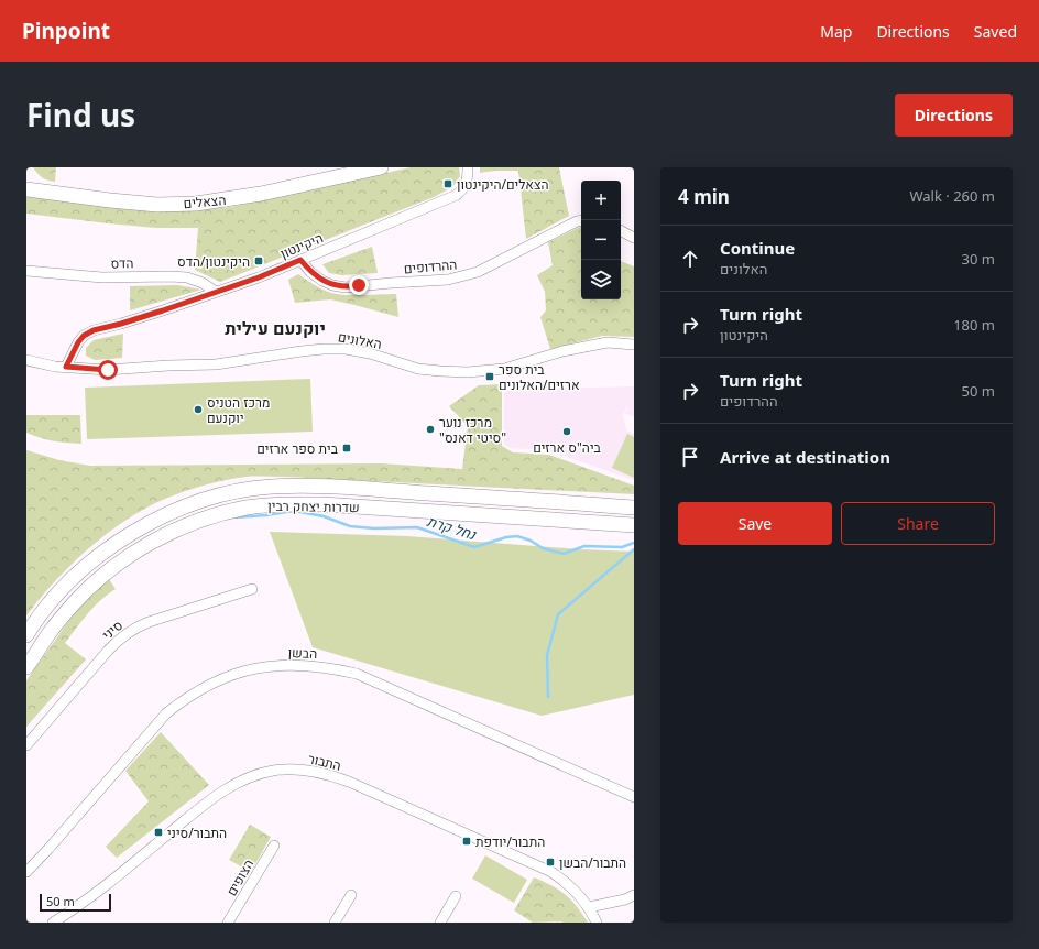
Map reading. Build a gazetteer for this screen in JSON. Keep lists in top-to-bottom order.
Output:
{
  "streets": {
    "main road": ["הצאלים", "שדרות יצחק רבין"],
    "street": [
      "היקינטון",
      "הדס",
      "ההרדופים",
      "האלונים",
      "סיני",
      "הבשן",
      "התבור",
      "הצופים"
    ]
  },
  "crossings": [
    ["היקינטון", "הדס"],
    ["היקינטון", "ההרדופים"],
    ["היקינטון", "האלונים"]
  ],
  "districts": ["יוקנעם עילית"],
  "water": ["נחל קרת"],
  "places": {
    "transit": [
      "הצאלים/היקינטון",
      "היקינטון/הדס",
      "בית ספר ארזים/האלונים",
      "בית ספר ארזים",
      "התבור/סיני",
      "התבור/יודפת",
      "התבור/הבשן"
    ],
    "other": ["מרכז הטניס יוקנעם", "מרכז נוער \"סיטי דאנס\"", "ביה\"ס ארזים"]
  },
  "scale_bar": "50 m",
  "page": {
    "header": "Pinpoint",
    "nav": ["Map", "Directions", "Saved"],
    "title": "Find us",
    "buttons": [
      "Directions",
      ["Save", "Share"]
    ],
    "heading": ["4 min", "Walk · 260 m"],
    "map_buttons": ["+", "−"],
    "list": [
      ["Continue", "האלונים", "30 m"],
      ["Turn right", "היקינטון", "180 m"],
      ["Turn right", "ההרדופים", "50 m"],
      "Arrive at destination"
    ],
    "scale": "50 m"
  }
}
